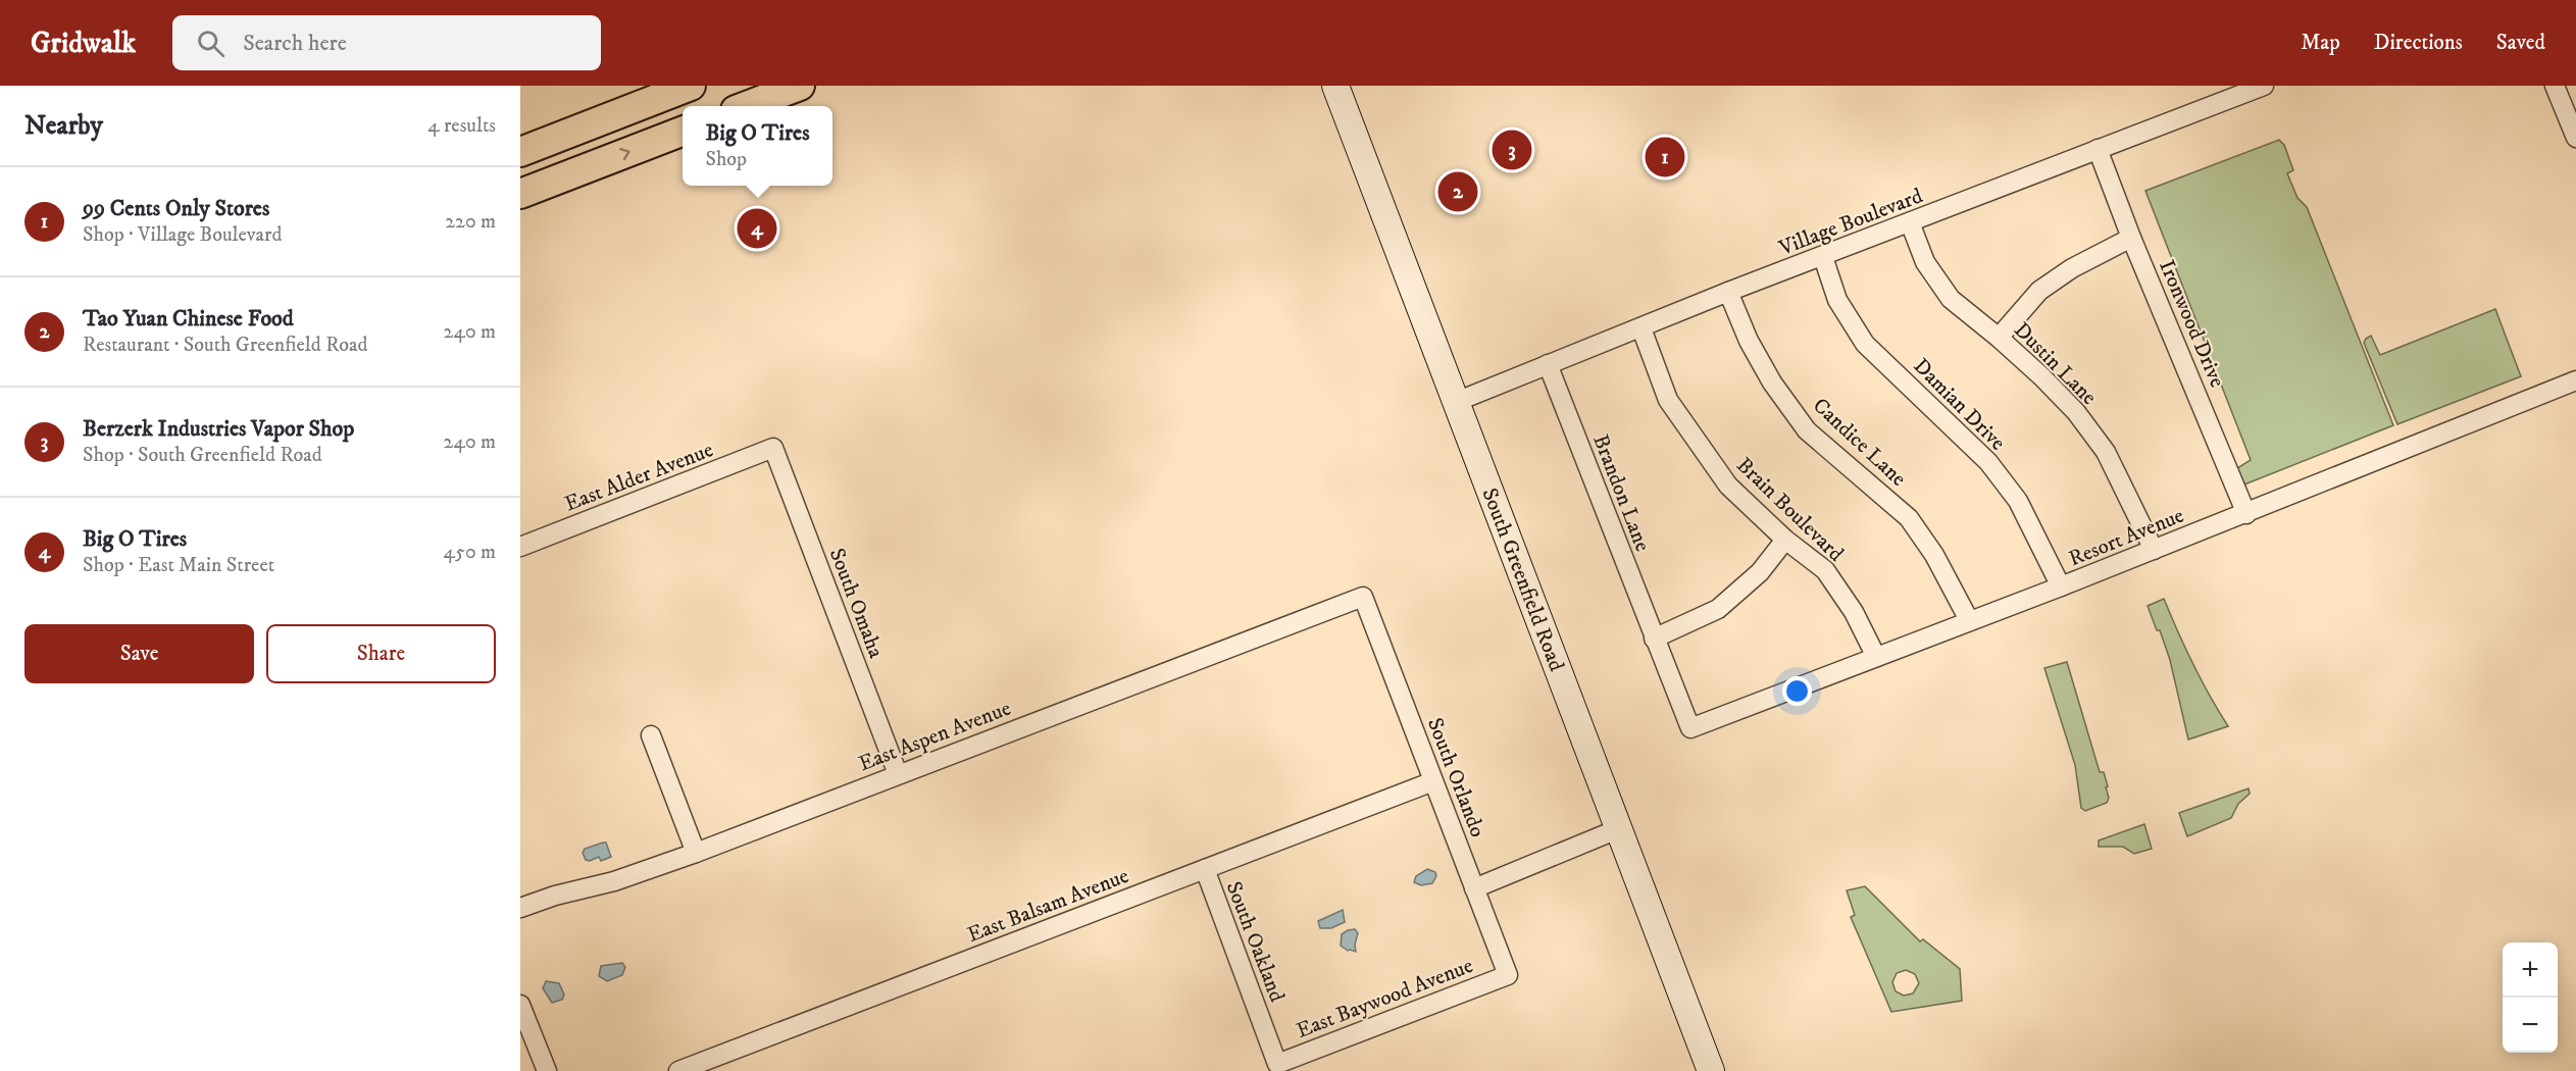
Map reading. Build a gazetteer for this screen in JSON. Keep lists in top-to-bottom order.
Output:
{
  "streets": {
    "main road": ["South Greenfield Road"],
    "street": [
      "Village Boulevard",
      "Ironwood Drive",
      "Dustin Lane",
      "Damian Drive",
      "Candice Lane",
      "East Alder Avenue",
      "Brandon Lane",
      "Brain Boulevard",
      "Resort Avenue",
      "South Omaha",
      "East Aspen Avenue",
      "South Orlando",
      "East Balsam Avenue",
      "South Oakland",
      "East Baywood Avenue"
    ]
  },
  "crossings": [
    ["Village Boulevard", "Ironwood Drive"],
    ["Village Boulevard", "Dustin Lane"],
    ["Village Boulevard", "Damian Drive"],
    ["Village Boulevard", "Candice Lane"],
    ["Village Boulevard", "Brandon Lane"],
    ["Village Boulevard", "Brain Boulevard"],
    ["Village Boulevard", "South Greenfield Road"],
    ["Ironwood Drive", "Resort Avenue"],
    ["Dustin Lane", "Resort Avenue"],
    ["Damian Drive", "Resort Avenue"],
    ["Candice Lane", "Resort Avenue"],
    ["East Alder Avenue", "South Omaha"],
    ["Brandon Lane", "Resort Avenue"],
    ["Brain Boulevard", "Resort Avenue"],
    ["South Omaha", "East Aspen Avenue"],
    ["East Aspen Avenue", "South Orlando"],
    ["South Orlando", "East Balsam Avenue"],
    ["South Orlando", "East Baywood Avenue"],
    ["East Balsam Avenue", "South Oakland"],
    ["South Oakland", "East Baywood Avenue"]
  ],
  "page": {
    "header": "Gridwalk",
    "search": "Search here",
    "nav": ["Map", "Directions", "Saved"],
    "heading": ["Nearby", "4 results"],
    "popup": ["Big O Tires", "Shop"],
    "pins": [
      "3",
      "1",
      "2",
      "4"
    ],
    "list": [
      {
        "mark": "1",
        "name": "99 Cents Only Stores",
        "note": "Shop · Village Boulevard",
        "value": "220 m"
      },
      {
        "mark": "2",
        "name": "Tao Yuan Chinese Food",
        "note": "Restaurant · South Greenfield Road",
        "value": "240 m"
      },
      {
        "mark": "3",
        "name": "Berzerk Industries Vapor Shop",
        "note": "Shop · South Greenfield Road",
        "value": "240 m"
      },
      {
        "mark": "4",
        "name": "Big O Tires",
        "note": "Shop · East Main Street",
        "value": "450 m"
      }
    ],
    "buttons": ["Save", "Share"],
    "map_buttons": ["+", "−"]
  }
}
